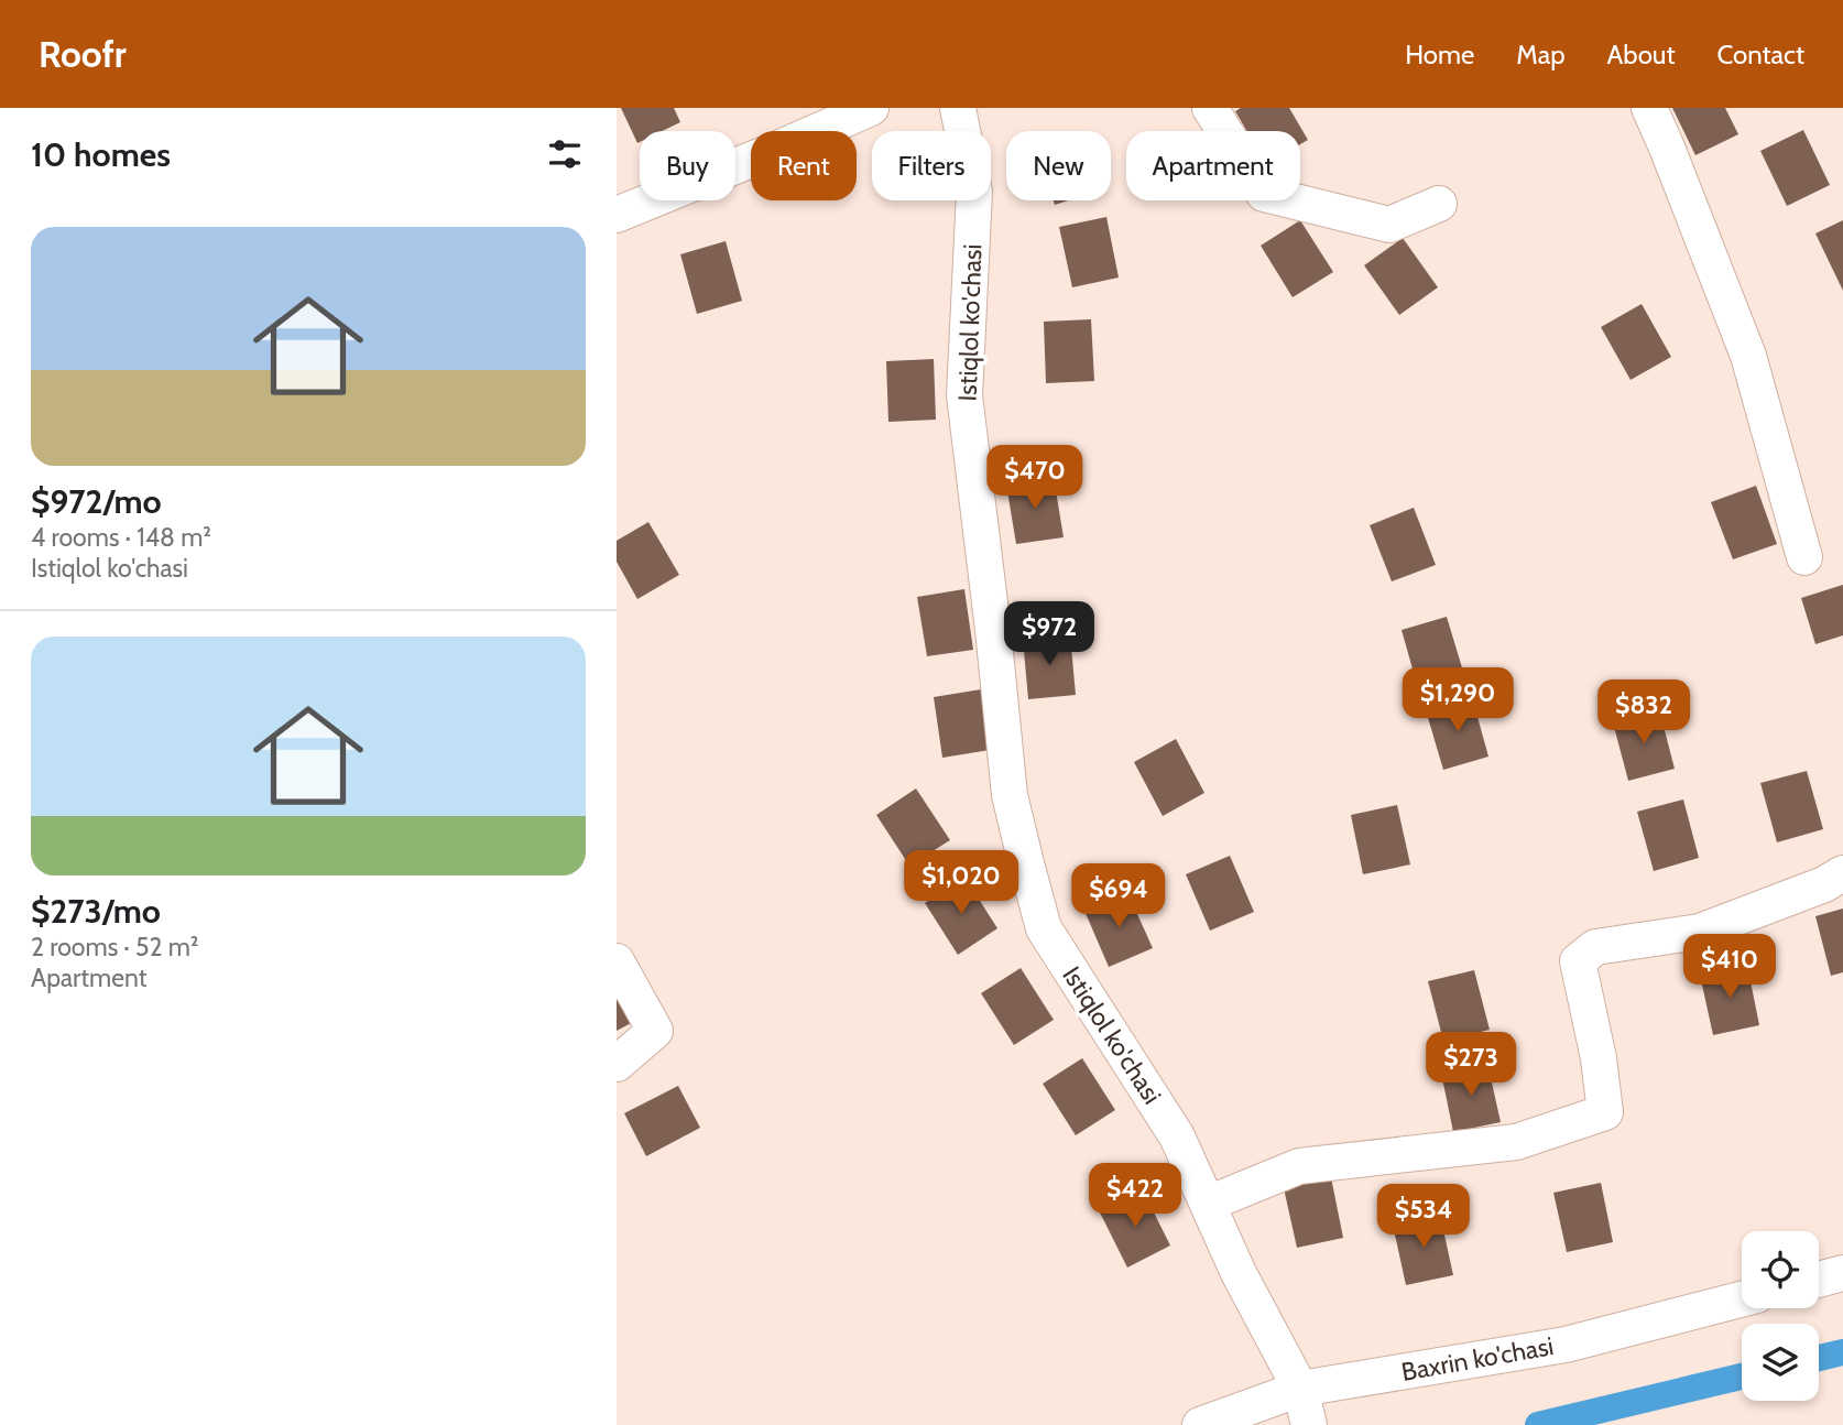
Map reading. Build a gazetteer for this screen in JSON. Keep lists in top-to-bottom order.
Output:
{
  "streets": {
    "street": ["Istiqlol ko'chasi", "Baxrin ko'chasi"]
  },
  "crossings": [
    ["Istiqlol ko'chasi", "Baxrin ko'chasi"]
  ],
  "page": {
    "header": "Roofr",
    "nav": [
      "Home",
      "Map",
      "About",
      "Contact"
    ],
    "heading": "10 homes",
    "chip": [
      "Buy",
      "Rent",
      "Filters",
      "New",
      "Apartment"
    ],
    "list": [
      {
        "name": "$972/mo",
        "note": "4 rooms · 148 m² · Istiqlol ko'chasi"
      },
      {
        "name": "$273/mo",
        "note": "2 rooms · 52 m² · Apartment"
      }
    ],
    "price": [
      "$470",
      "$972",
      "$1,290",
      "$832",
      "$1,020",
      "$694",
      "$410",
      "$273",
      "$422",
      "$534"
    ]
  }
}
